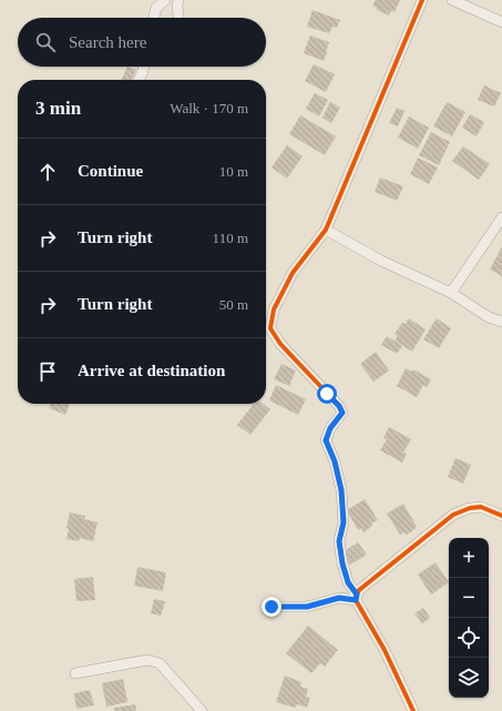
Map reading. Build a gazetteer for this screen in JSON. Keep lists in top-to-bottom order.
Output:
{
  "page": {
    "search": "Search here",
    "heading": ["3 min", "Walk · 170 m"],
    "list": [
      ["Continue", "10 m"],
      ["Turn right", "110 m"],
      ["Turn right", "50 m"],
      "Arrive at destination"
    ],
    "map_buttons": ["+", "−"]
  }
}
